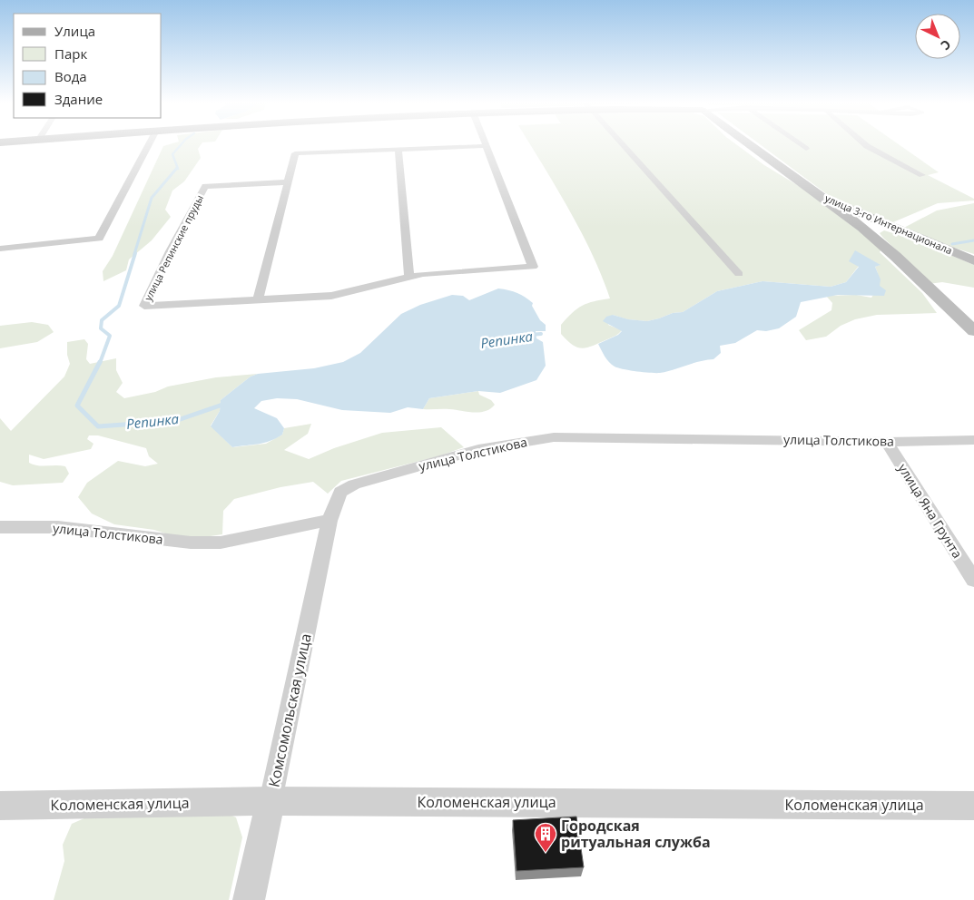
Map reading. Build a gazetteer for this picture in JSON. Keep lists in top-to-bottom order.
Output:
{
  "streets": {
    "main road": ["улица 3-го Интернационала"],
    "street": [
      "улица Репинские пруды",
      "улица Толстикова",
      "улица Яна Грунта",
      "Комсомольская улица",
      "Коломенская улица"
    ]
  },
  "crossings": [
    ["улица Толстикова", "улица Яна Грунта"],
    ["улица Толстикова", "Комсомольская улица"],
    ["Комсомольская улица", "Коломенская улица"]
  ],
  "water": ["Репинка"],
  "places": {
    "building": ["Городская ритуальная служба"]
  },
  "legend": [
    "Улица",
    "Парк",
    "Вода",
    "Здание"
  ],
  "north": "bottom right"
}
